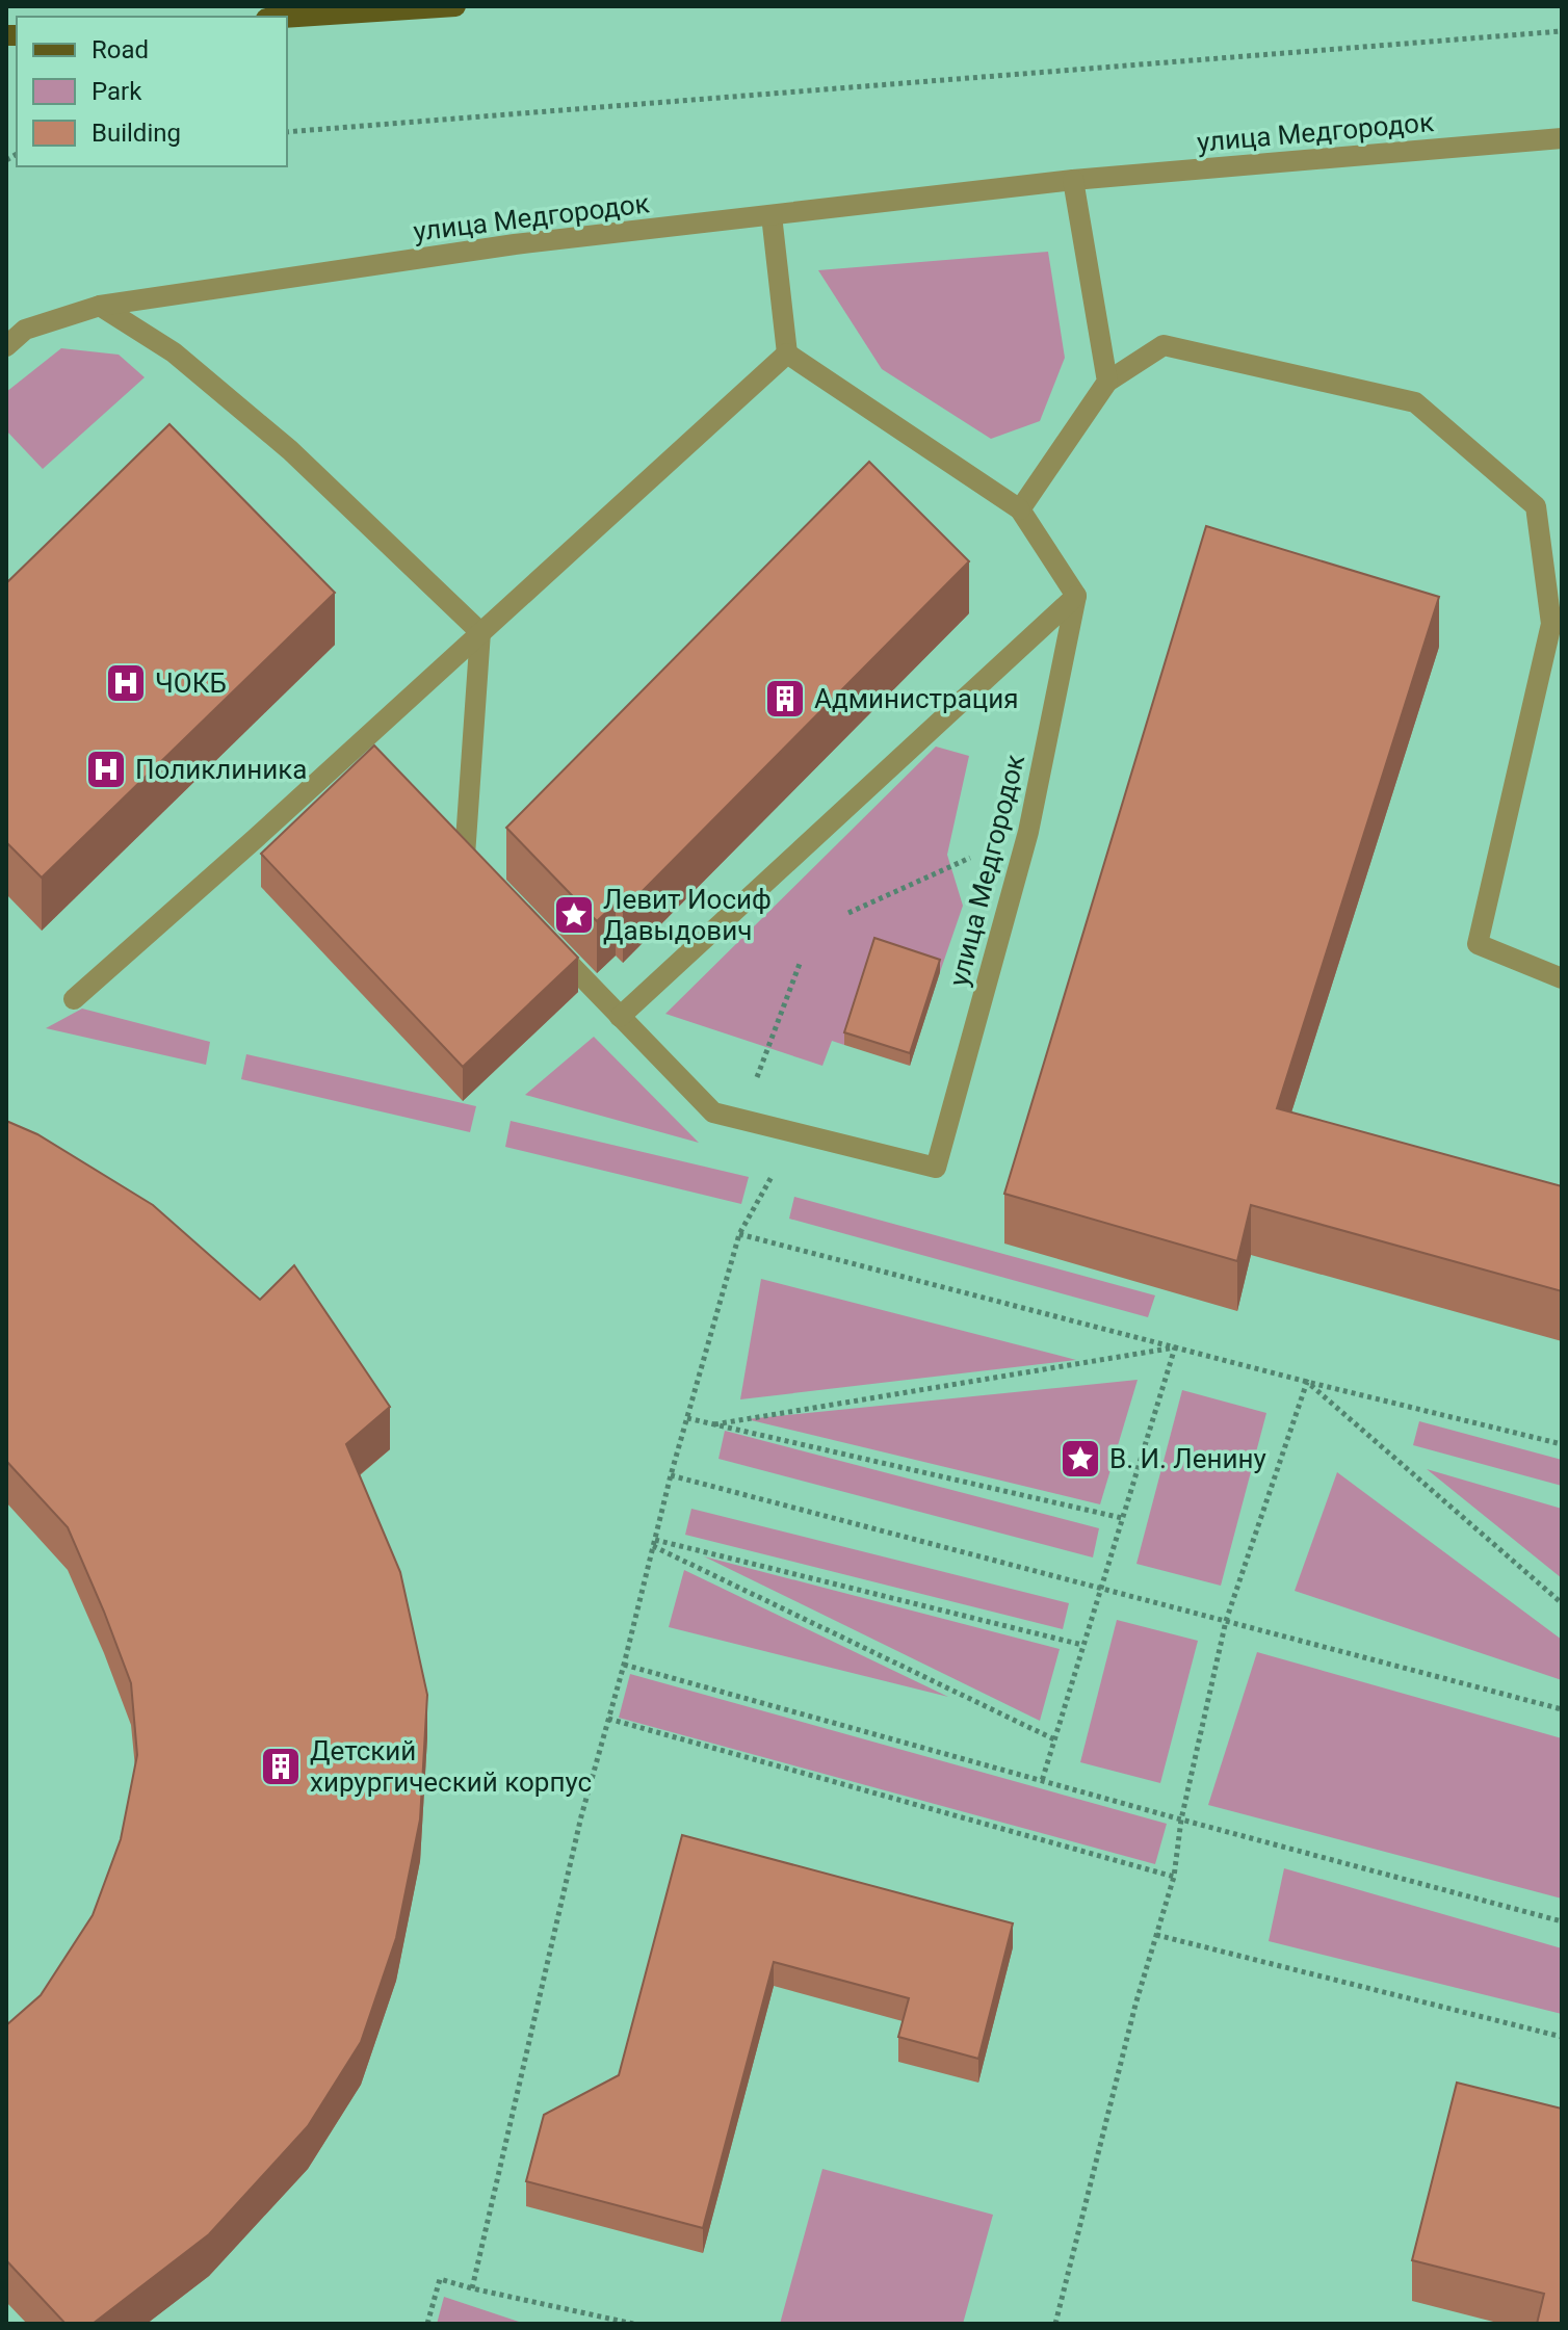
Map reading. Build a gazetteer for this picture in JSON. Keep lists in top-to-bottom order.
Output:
{
  "streets": {
    "lane": ["улица Медгородок"]
  },
  "places": {
    "hospital": ["ЧОКБ", "Поликлиника"],
    "building": ["Администрация", "Детский хирургический корпус"],
    "place": ["Левит Иосиф Давыдович", "В. И. Ленину"]
  },
  "legend": ["Road", "Park", "Building"]
}
